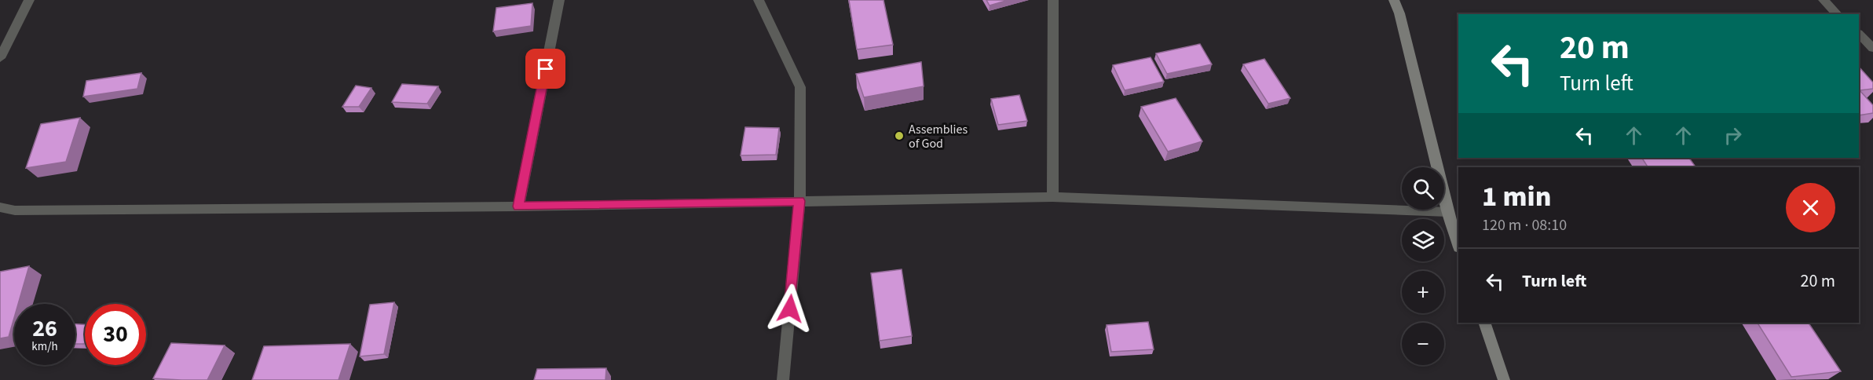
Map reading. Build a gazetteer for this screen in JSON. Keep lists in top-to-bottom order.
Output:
{
  "places": ["Assemblies of God"],
  "page": {
    "turn": ["20 m", "Turn left"],
    "map_buttons": ["+", "−"],
    "heading": ["1 min", "120 m · 08:10"],
    "list": [
      {
        "name": "Turn left",
        "value": "20 m"
      }
    ],
    "speed": "26 km/h",
    "limit": "30"
  }
}
